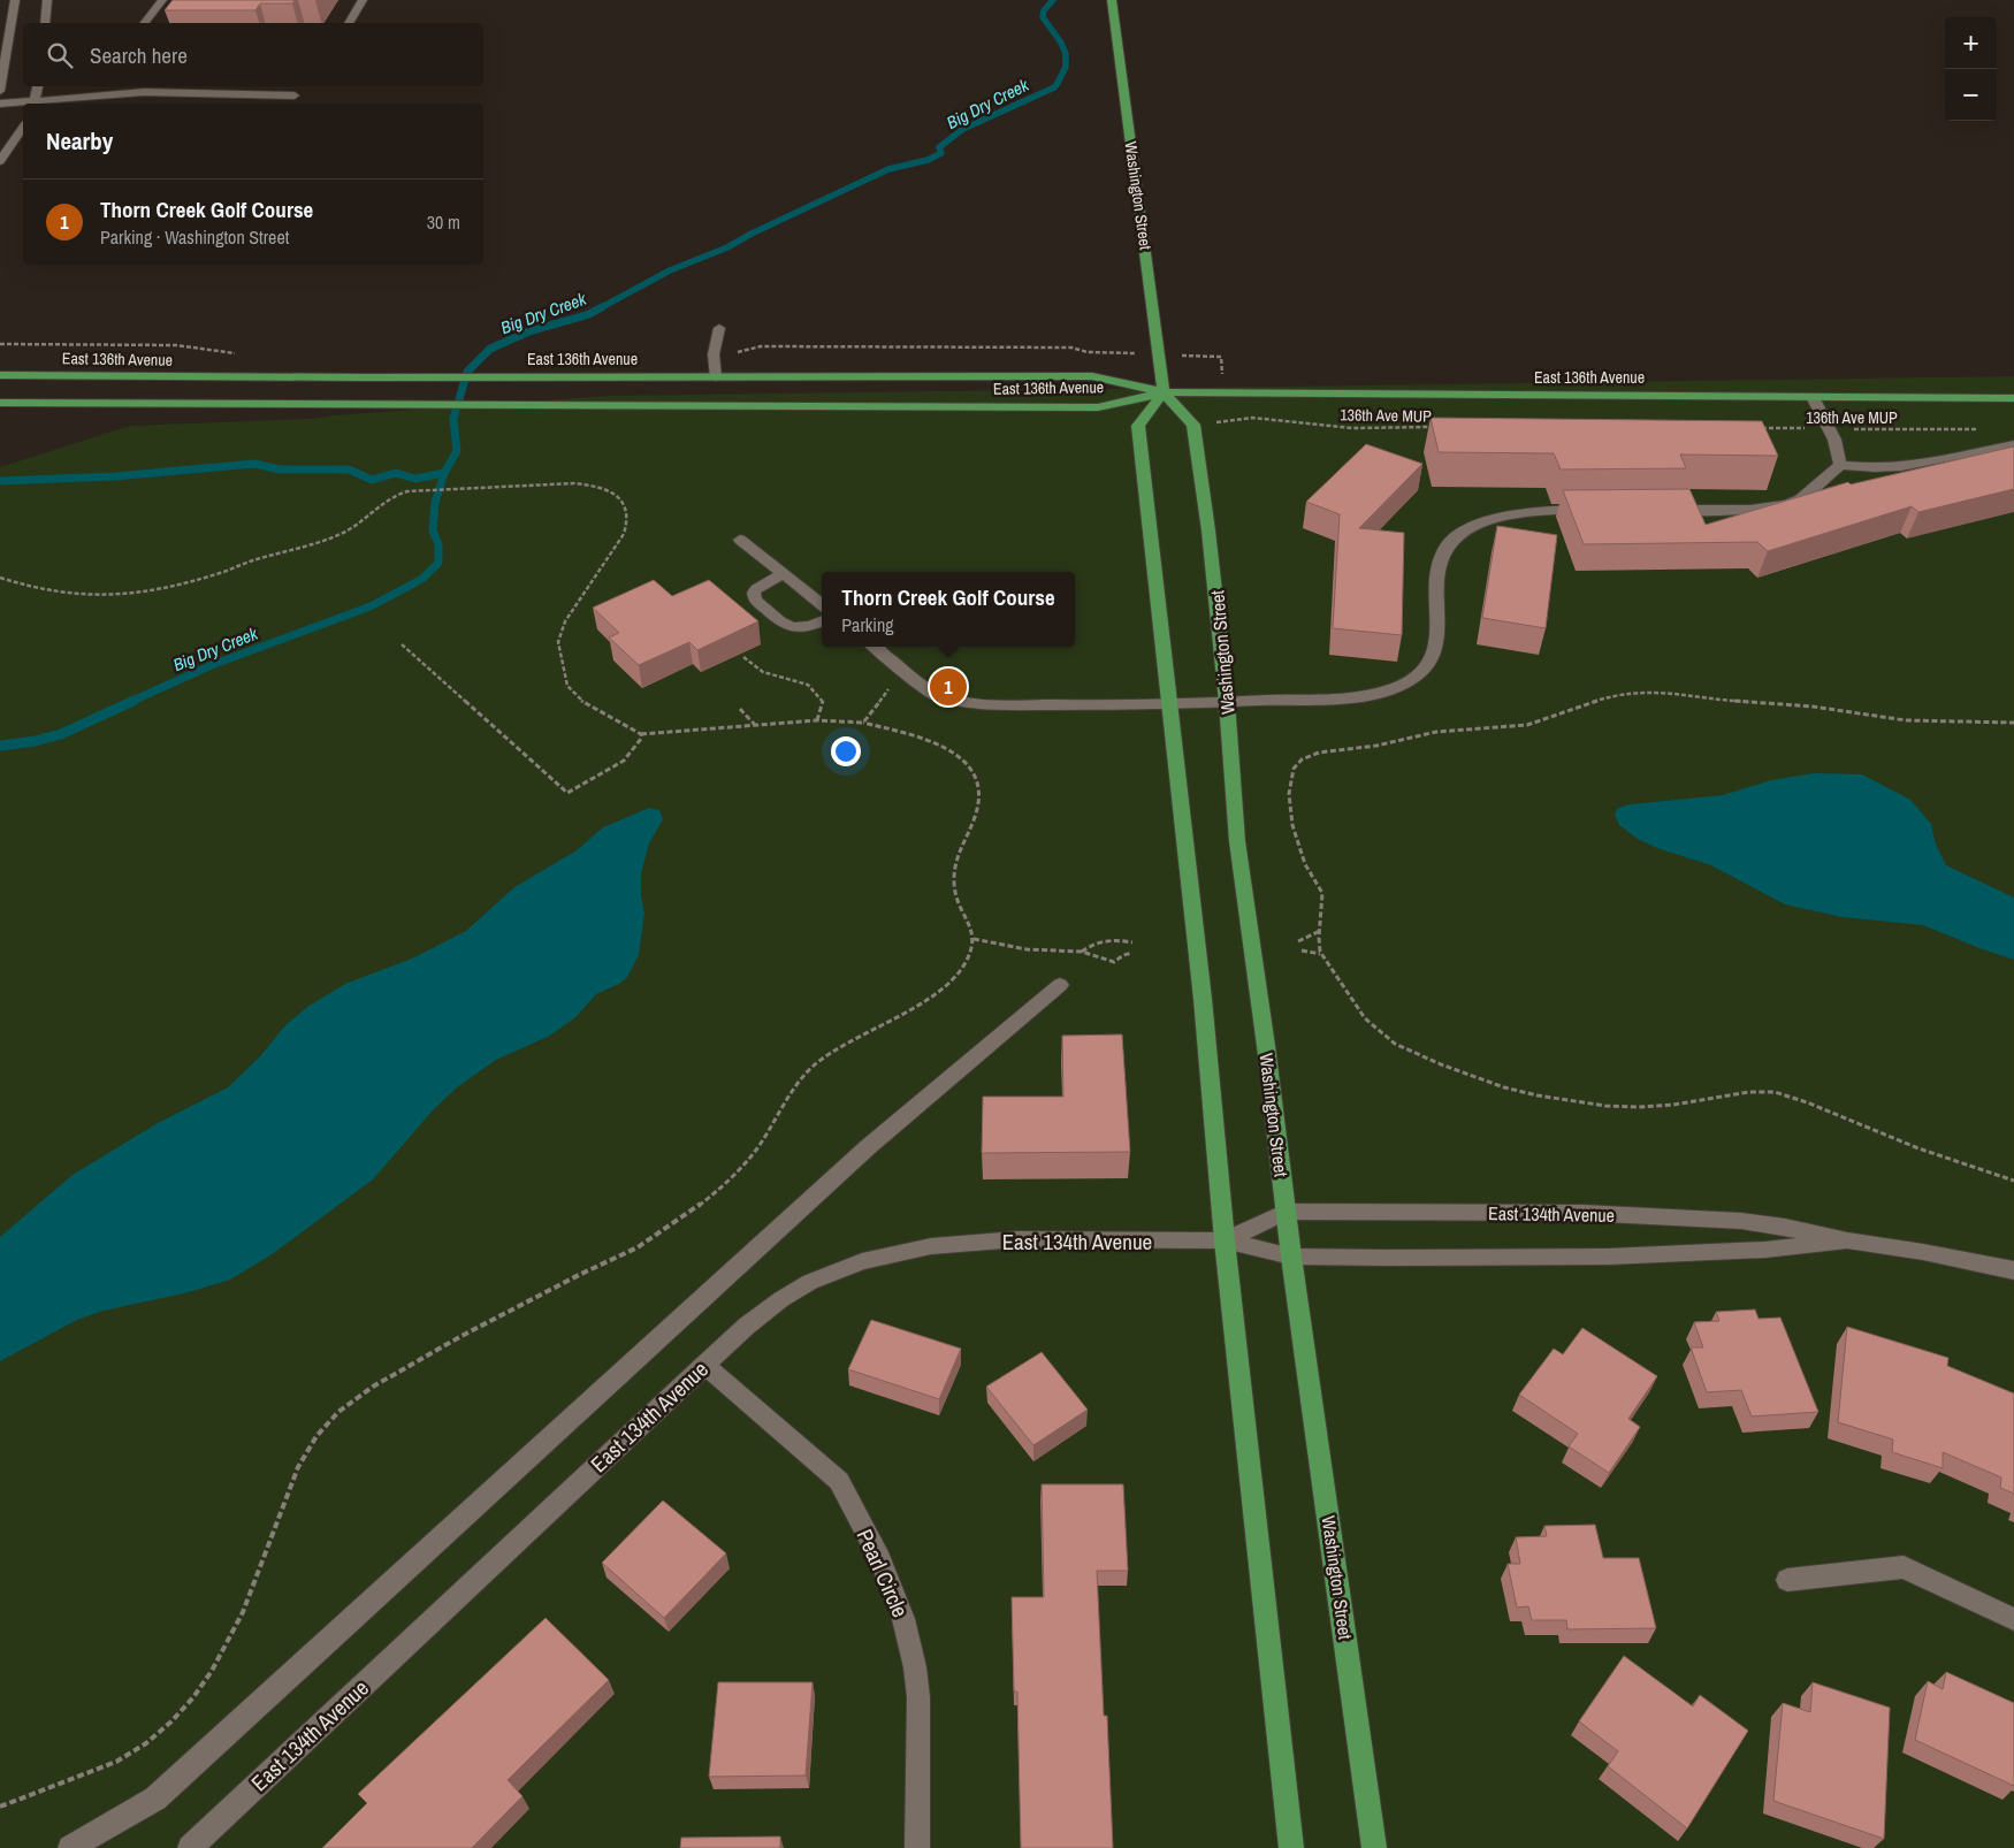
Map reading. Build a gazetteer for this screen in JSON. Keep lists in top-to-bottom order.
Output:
{
  "streets": {
    "main road": ["Washington Street", "East 136th Avenue"],
    "street": ["East 134th Avenue", "Pearl Circle"],
    "path": ["136th Ave MUP"]
  },
  "crossings": [
    ["Washington Street", "East 136th Avenue"],
    ["Washington Street", "136th Ave MUP"],
    ["Washington Street", "East 134th Avenue"],
    ["East 134th Avenue", "Pearl Circle"]
  ],
  "water": ["Big Dry Creek"],
  "page": {
    "map_buttons": ["+", "−"],
    "search": "Search here",
    "heading": "Nearby",
    "list": [
      {
        "mark": "1",
        "name": "Thorn Creek Golf Course",
        "note": "Parking · Washington Street",
        "value": "30 m"
      }
    ],
    "popup": ["Thorn Creek Golf Course", "Parking"],
    "pins": "1"
  }
}
